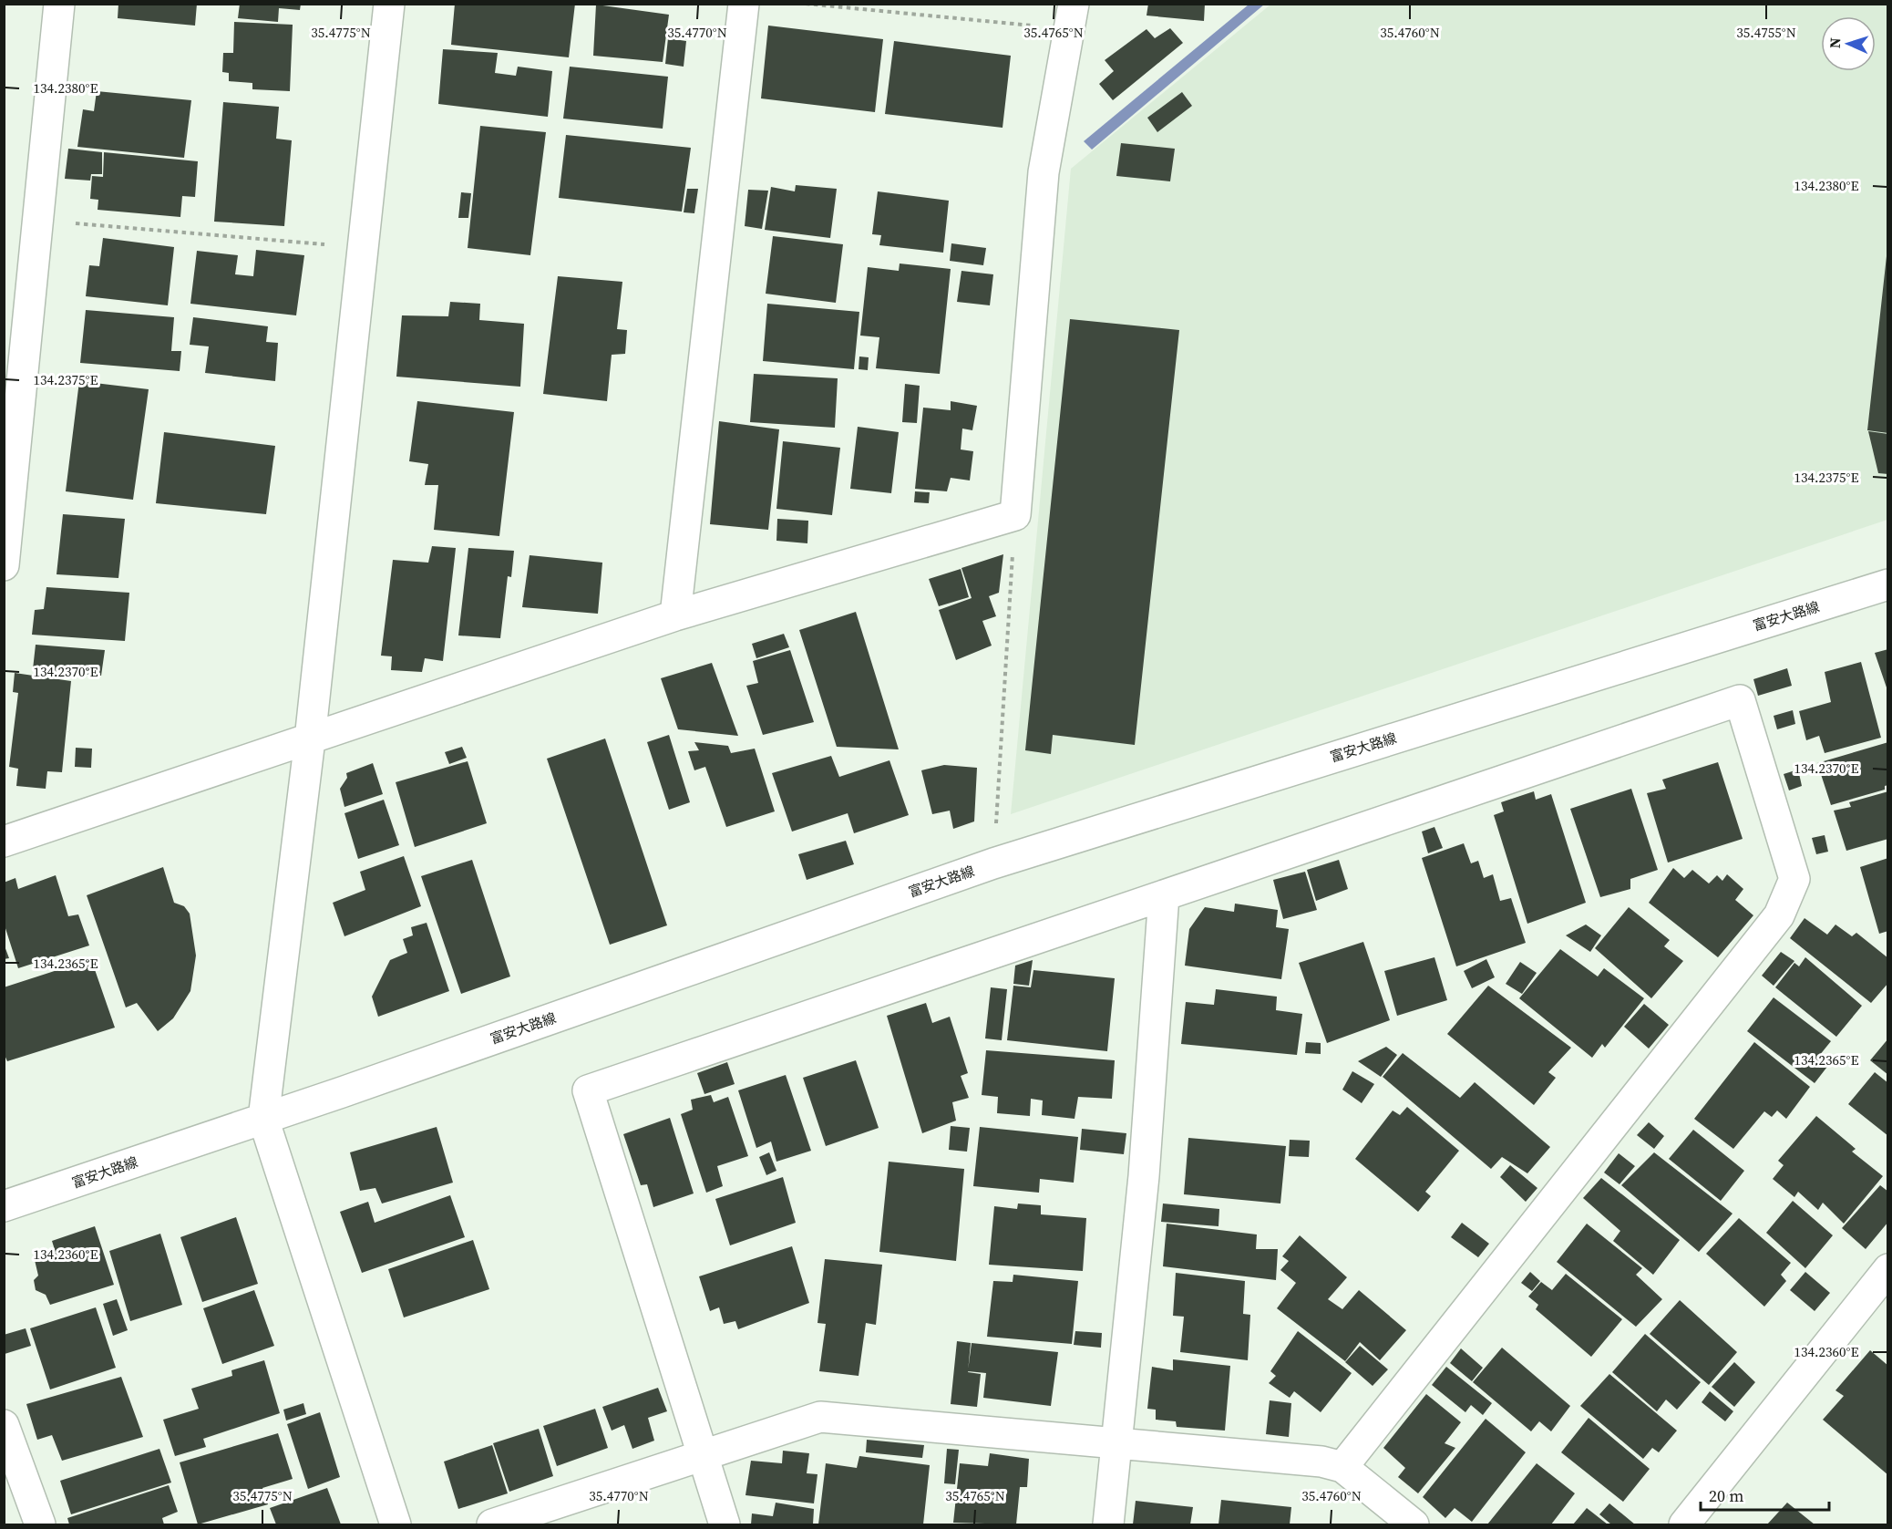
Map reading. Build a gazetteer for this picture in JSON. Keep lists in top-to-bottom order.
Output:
{
  "streets": {
    "street": ["富安大路線"]
  },
  "scale_bar": "20 m",
  "north": "left",
  "coordinates": [
    "35.4775°N",
    "35.4770°N",
    "35.4765°N",
    "35.4760°N",
    "35.4755°N",
    "134.2380°E",
    "134.2375°E",
    "134.2370°E",
    "134.2365°E",
    "134.2360°E"
  ]
}
